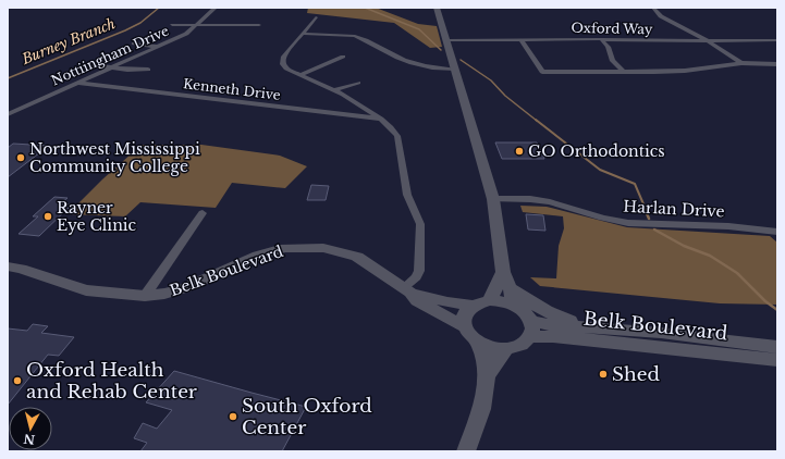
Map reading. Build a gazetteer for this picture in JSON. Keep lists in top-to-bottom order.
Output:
{
  "streets": {
    "street": [
      "Oxford Way",
      "Nottiingham Drive",
      "Kenneth Drive",
      "Harlan Drive",
      "Belk Boulevard"
    ]
  },
  "crossings": [
    ["Nottiingham Drive", "Kenneth Drive"]
  ],
  "water": ["Burney Branch"],
  "places": [
    "GO Orthodontics",
    "Northwest Mississippi Community College",
    "Rayner Eye Clinic",
    "Shed",
    "Oxford Health and Rehab Center",
    "South Oxford Center"
  ],
  "north": "bottom"
}
